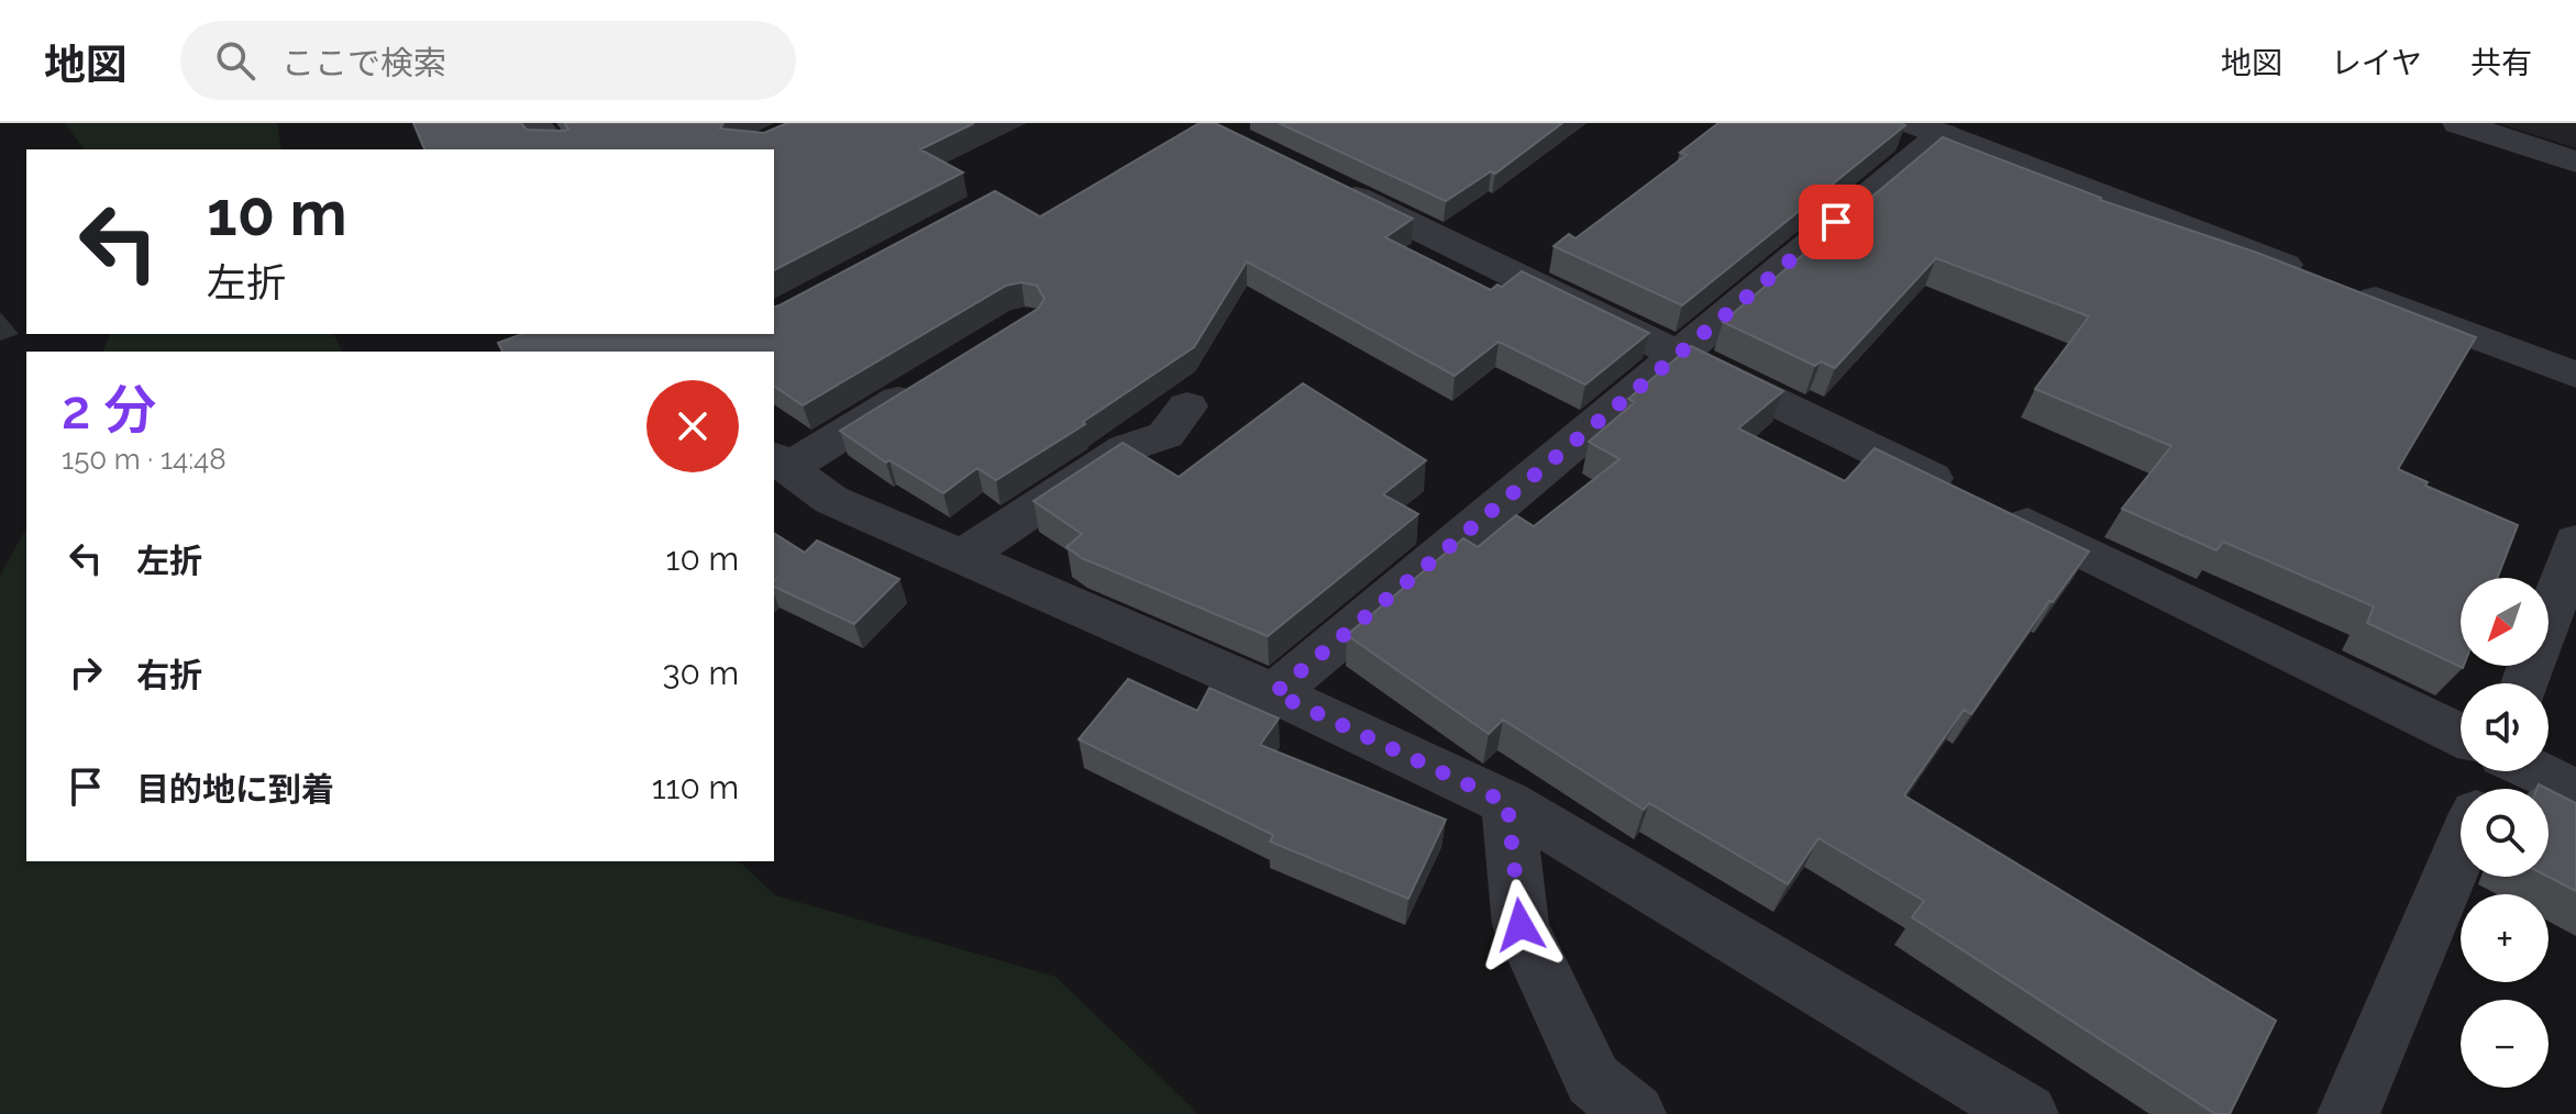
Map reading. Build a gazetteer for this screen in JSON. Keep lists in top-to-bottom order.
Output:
{
  "north": "bottom left",
  "page": {
    "header": "地図",
    "search": "ここで検索",
    "nav": ["地図", "レイヤ", "共有"],
    "turn": ["10 m", "左折"],
    "heading": ["2 分", "150 m · 14:48"],
    "list": [
      {
        "name": "左折",
        "value": "10 m"
      },
      {
        "name": "右折",
        "value": "30 m"
      },
      {
        "name": "目的地に到着",
        "value": "110 m"
      }
    ],
    "map_buttons": ["+", "−"]
  }
}
